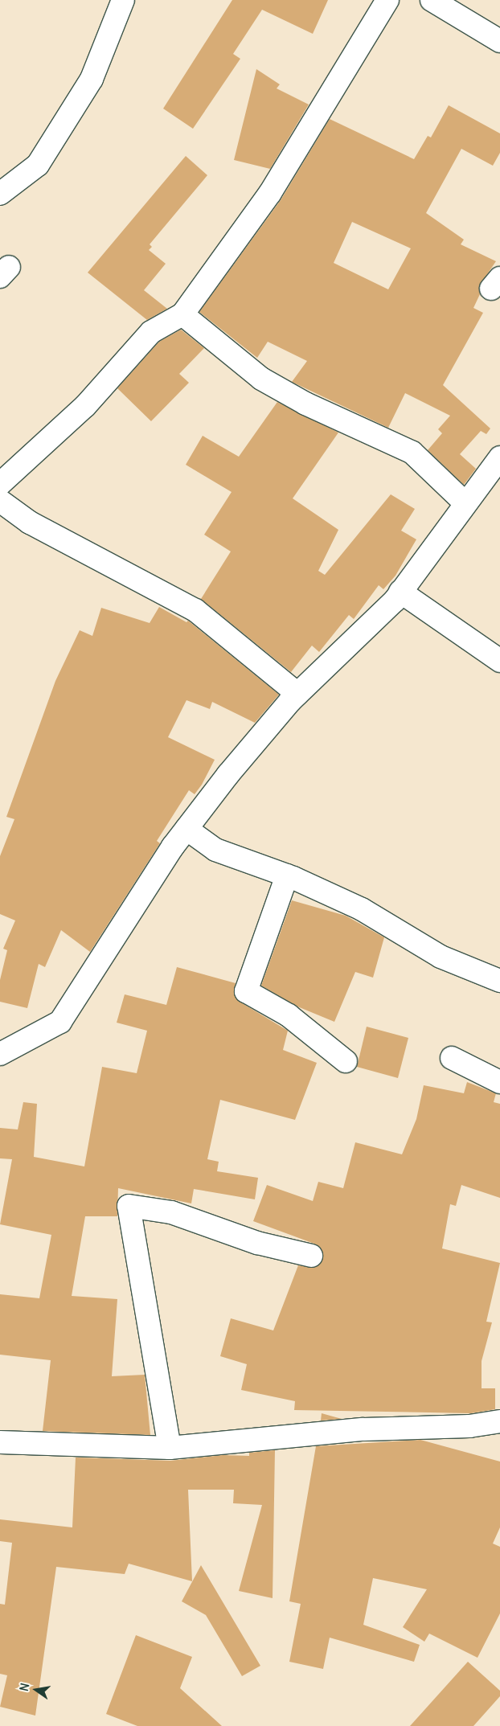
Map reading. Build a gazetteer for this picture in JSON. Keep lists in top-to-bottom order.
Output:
{
  "north": "left"
}
